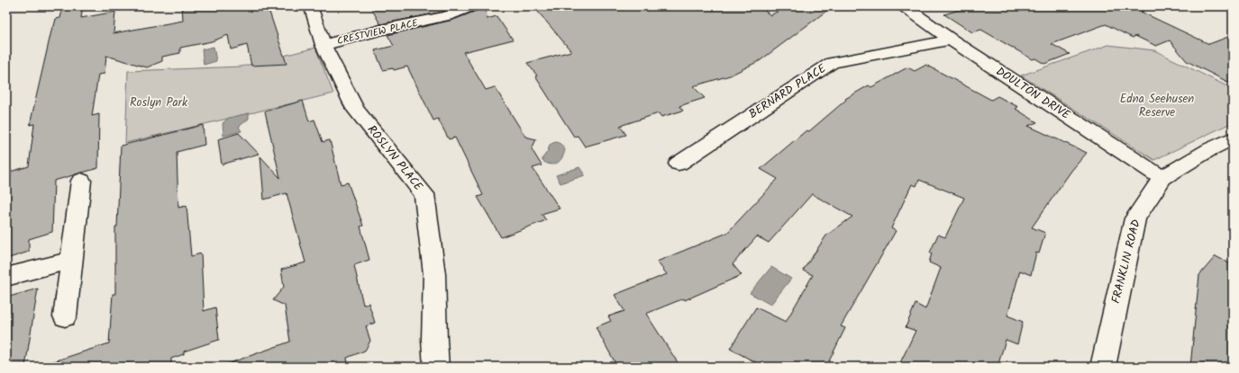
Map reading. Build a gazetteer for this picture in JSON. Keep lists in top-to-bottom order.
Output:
{
  "streets": {
    "street": [
      "CRESTVIEW PLACE",
      "BERNARD PLACE",
      "DOULTON DRIVE",
      "ROSLYN PLACE",
      "FRANKLIN ROAD"
    ]
  },
  "crossings": [
    ["CRESTVIEW PLACE", "ROSLYN PLACE"],
    ["BERNARD PLACE", "DOULTON DRIVE"],
    ["DOULTON DRIVE", "FRANKLIN ROAD"]
  ],
  "parks": ["Edna Seehusen Reserve", "Roslyn Park"]
}
